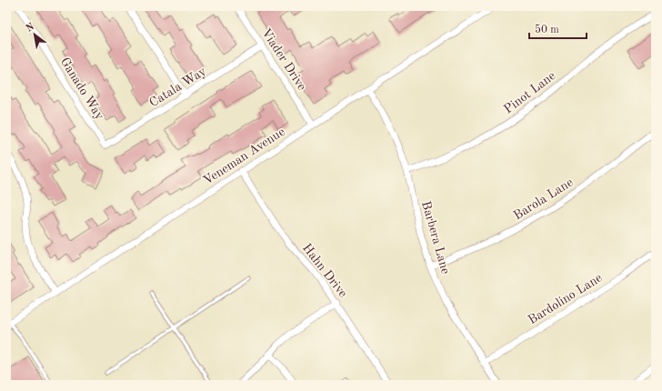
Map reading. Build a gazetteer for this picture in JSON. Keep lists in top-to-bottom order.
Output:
{
  "streets": {
    "street": [
      "Viader Drive",
      "Catala Way",
      "Ganado Way",
      "Pinot Lane",
      "Veneman Avenue",
      "Barola Lane",
      "Barbera Lane",
      "Hahn Drive",
      "Bardolino Lane"
    ]
  },
  "crossings": [
    ["Viader Drive", "Catala Way"],
    ["Viader Drive", "Veneman Avenue"],
    ["Catala Way", "Ganado Way"],
    ["Pinot Lane", "Barbera Lane"],
    ["Veneman Avenue", "Barbera Lane"],
    ["Veneman Avenue", "Hahn Drive"],
    ["Barola Lane", "Barbera Lane"],
    ["Barbera Lane", "Bardolino Lane"]
  ],
  "scale_bar": "50 m",
  "north": "top left"
}
